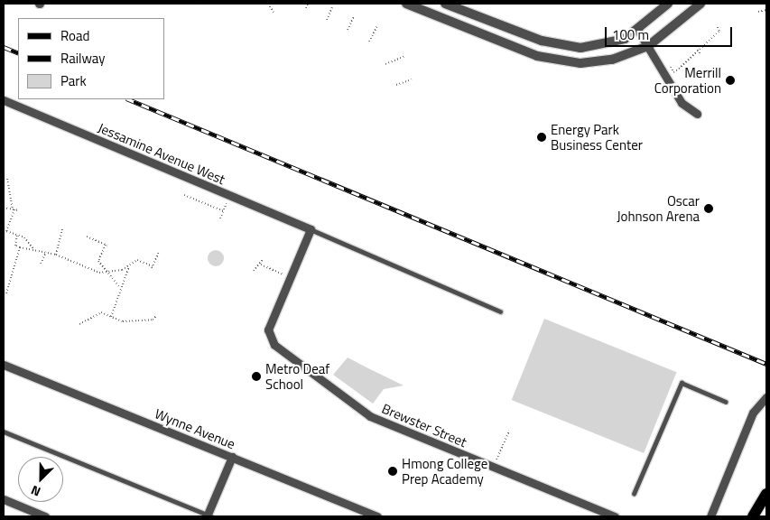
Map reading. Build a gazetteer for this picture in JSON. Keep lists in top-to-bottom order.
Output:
{
  "streets": {
    "street": ["Jessamine Avenue West", "Brewster Street", "Wynne Avenue"]
  },
  "places": [
    "Merrill Corporation",
    "Energy Park Business Center",
    "Oscar Johnson Arena",
    "Metro Deaf School",
    "Hmong College Prep Academy"
  ],
  "legend": ["Road", "Railway", "Park"],
  "scale_bar": "100 m",
  "north": "bottom left"
}
